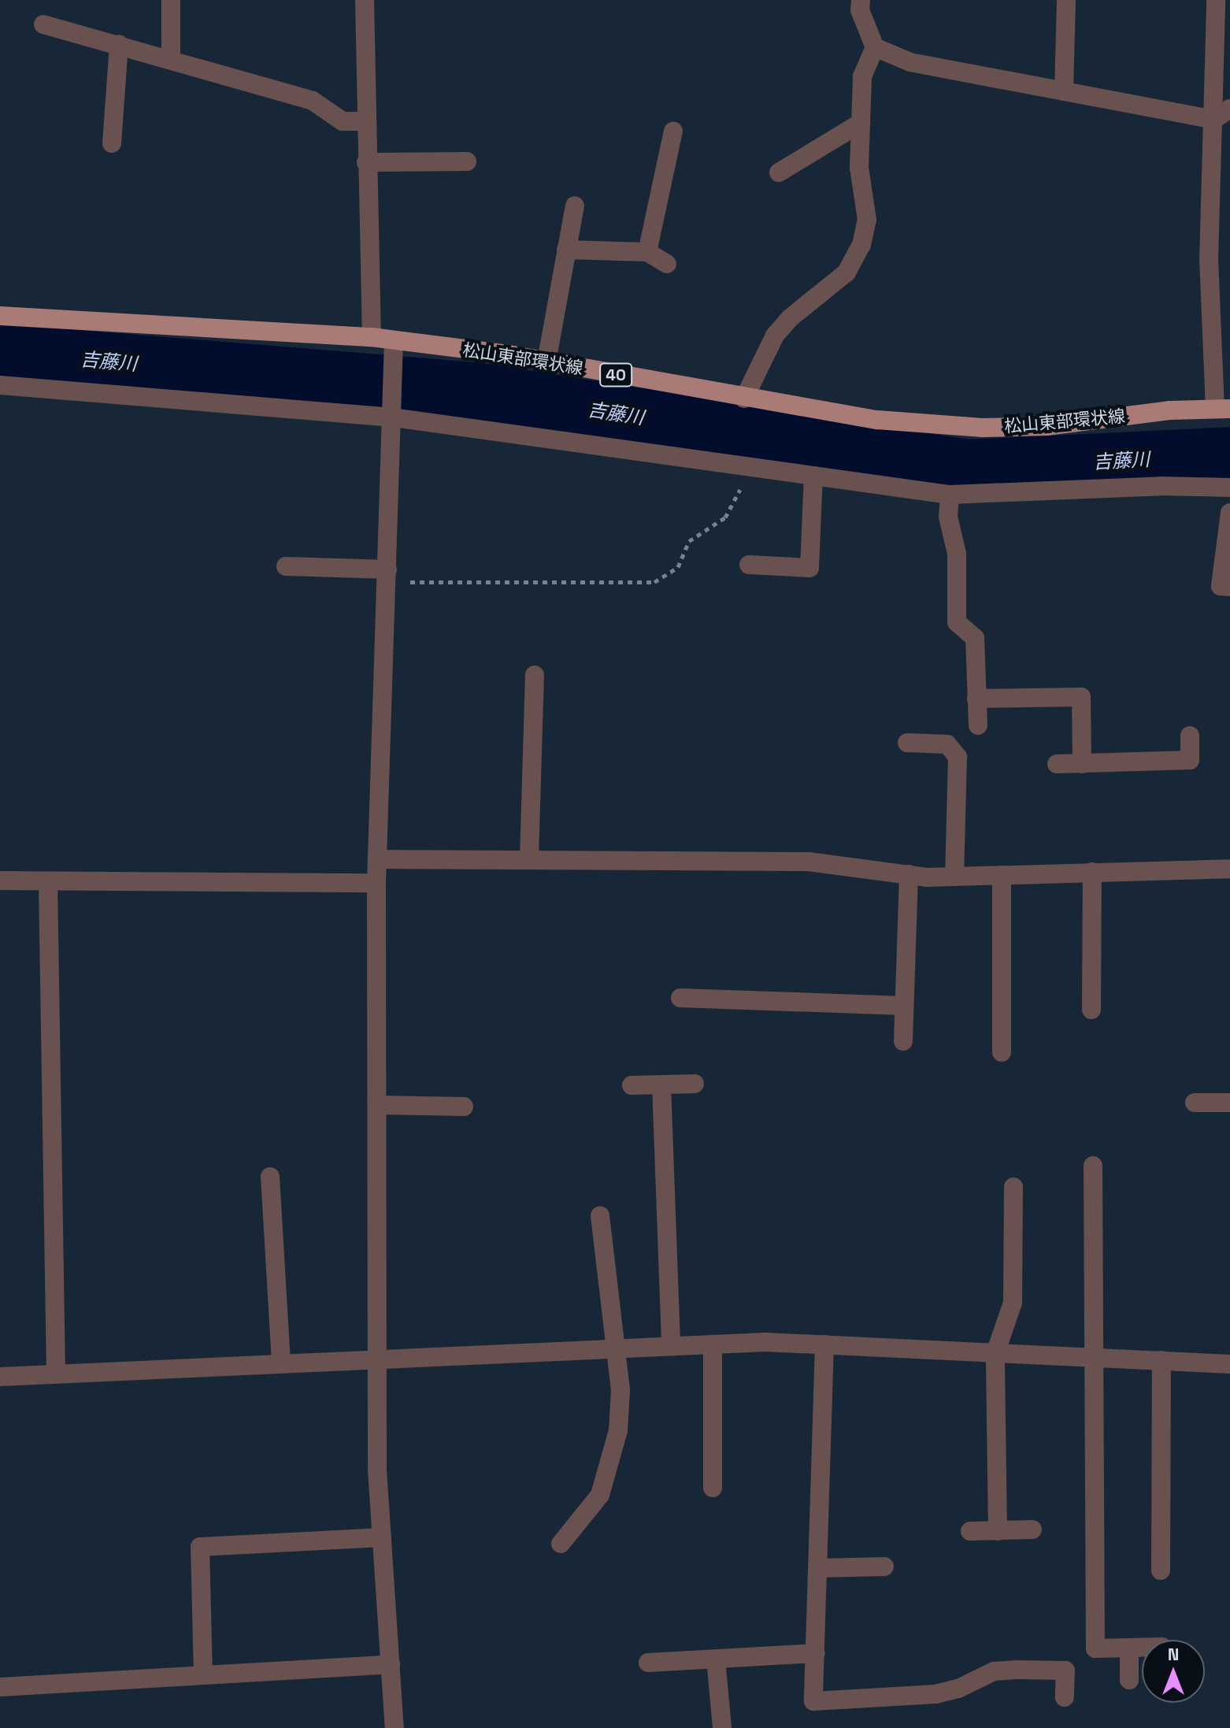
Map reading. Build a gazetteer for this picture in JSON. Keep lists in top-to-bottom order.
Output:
{
  "streets": {
    "main road": ["松山東部環状線", "40"]
  },
  "water": ["吉藤川"],
  "north": "top"
}
